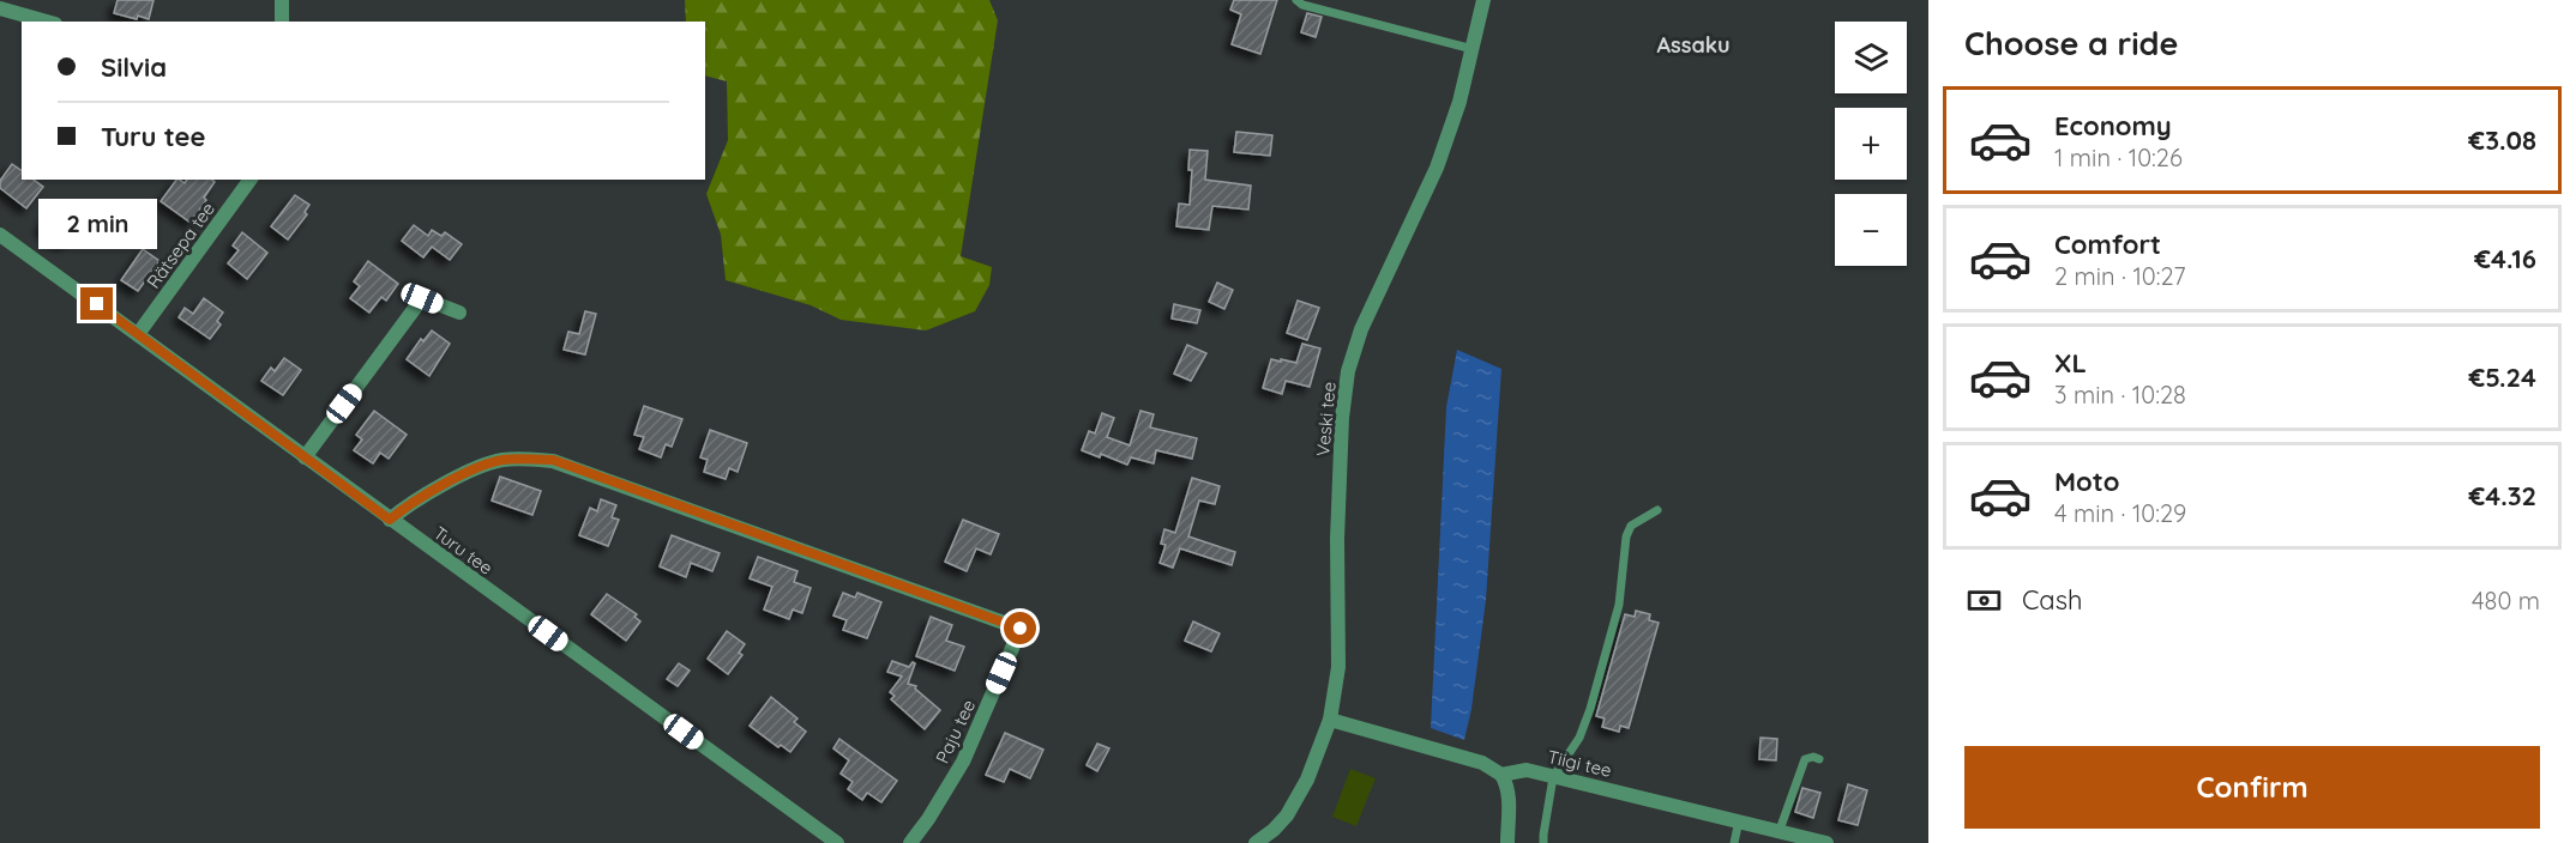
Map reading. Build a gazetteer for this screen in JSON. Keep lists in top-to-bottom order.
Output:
{
  "streets": {
    "street": [
      "Rätsepa tee",
      "Veski tee",
      "Turu tee",
      "Paju tee",
      "Tiigi tee"
    ]
  },
  "crossings": [
    ["Rätsepa tee", "Turu tee"],
    ["Veski tee", "Tiigi tee"],
    ["Turu tee", "Paju tee"]
  ],
  "districts": ["Assaku"],
  "page": {
    "heading": "Choose a ride",
    "map_buttons": ["+", "−"],
    "banner": ["Silvia", "Turu tee"],
    "list": [
      {
        "name": "Economy",
        "note": "1 min · 10:26",
        "value": "€3.08"
      },
      {
        "name": "Comfort",
        "note": "2 min · 10:27",
        "value": "€4.16"
      },
      {
        "name": "XL",
        "note": "3 min · 10:28",
        "value": "€5.24"
      },
      {
        "name": "Moto",
        "note": "4 min · 10:29",
        "value": "€4.32"
      }
    ],
    "bubble": "2 min",
    "pay": ["Cash", "480 m"],
    "buttons": "Confirm"
  }
}
